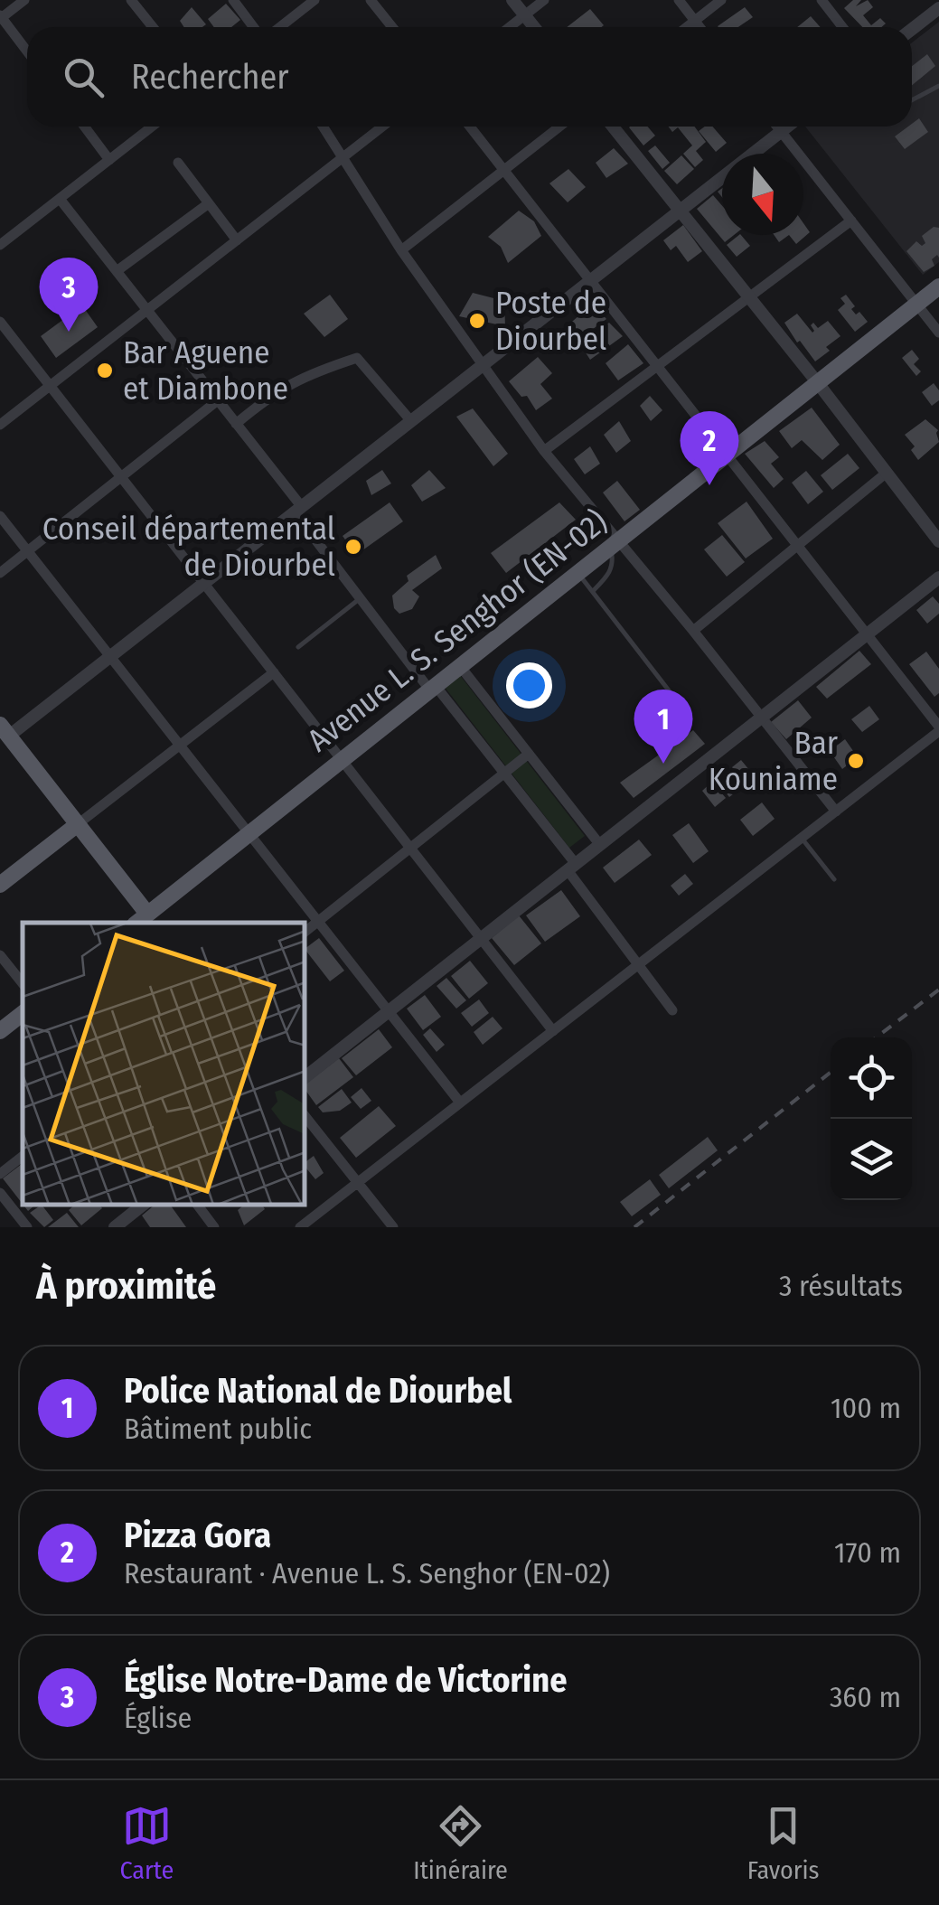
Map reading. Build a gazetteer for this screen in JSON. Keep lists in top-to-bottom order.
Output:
{
  "streets": {
    "main road": ["Avenue L. S. Senghor (EN-02)"]
  },
  "places": [
    "Poste de Diourbel",
    "Bar Aguene et Diambone",
    "Conseil départemental de Diourbel",
    "Bar Kouniame"
  ],
  "north": "bottom",
  "page": {
    "search": "Rechercher",
    "pins": ["3", "2", "1"],
    "heading": ["À proximité", "3 résultats"],
    "list": [
      {
        "mark": "1",
        "name": "Police National de Diourbel",
        "note": "Bâtiment public",
        "value": "100 m"
      },
      {
        "mark": "2",
        "name": "Pizza Gora",
        "note": "Restaurant · Avenue L. S. Senghor (EN-02)",
        "value": "170 m"
      },
      {
        "mark": "3",
        "name": "Église Notre-Dame de Victorine",
        "note": "Église",
        "value": "360 m"
      }
    ],
    "nav": ["Carte", "Itinéraire", "Favoris"]
  }
}
